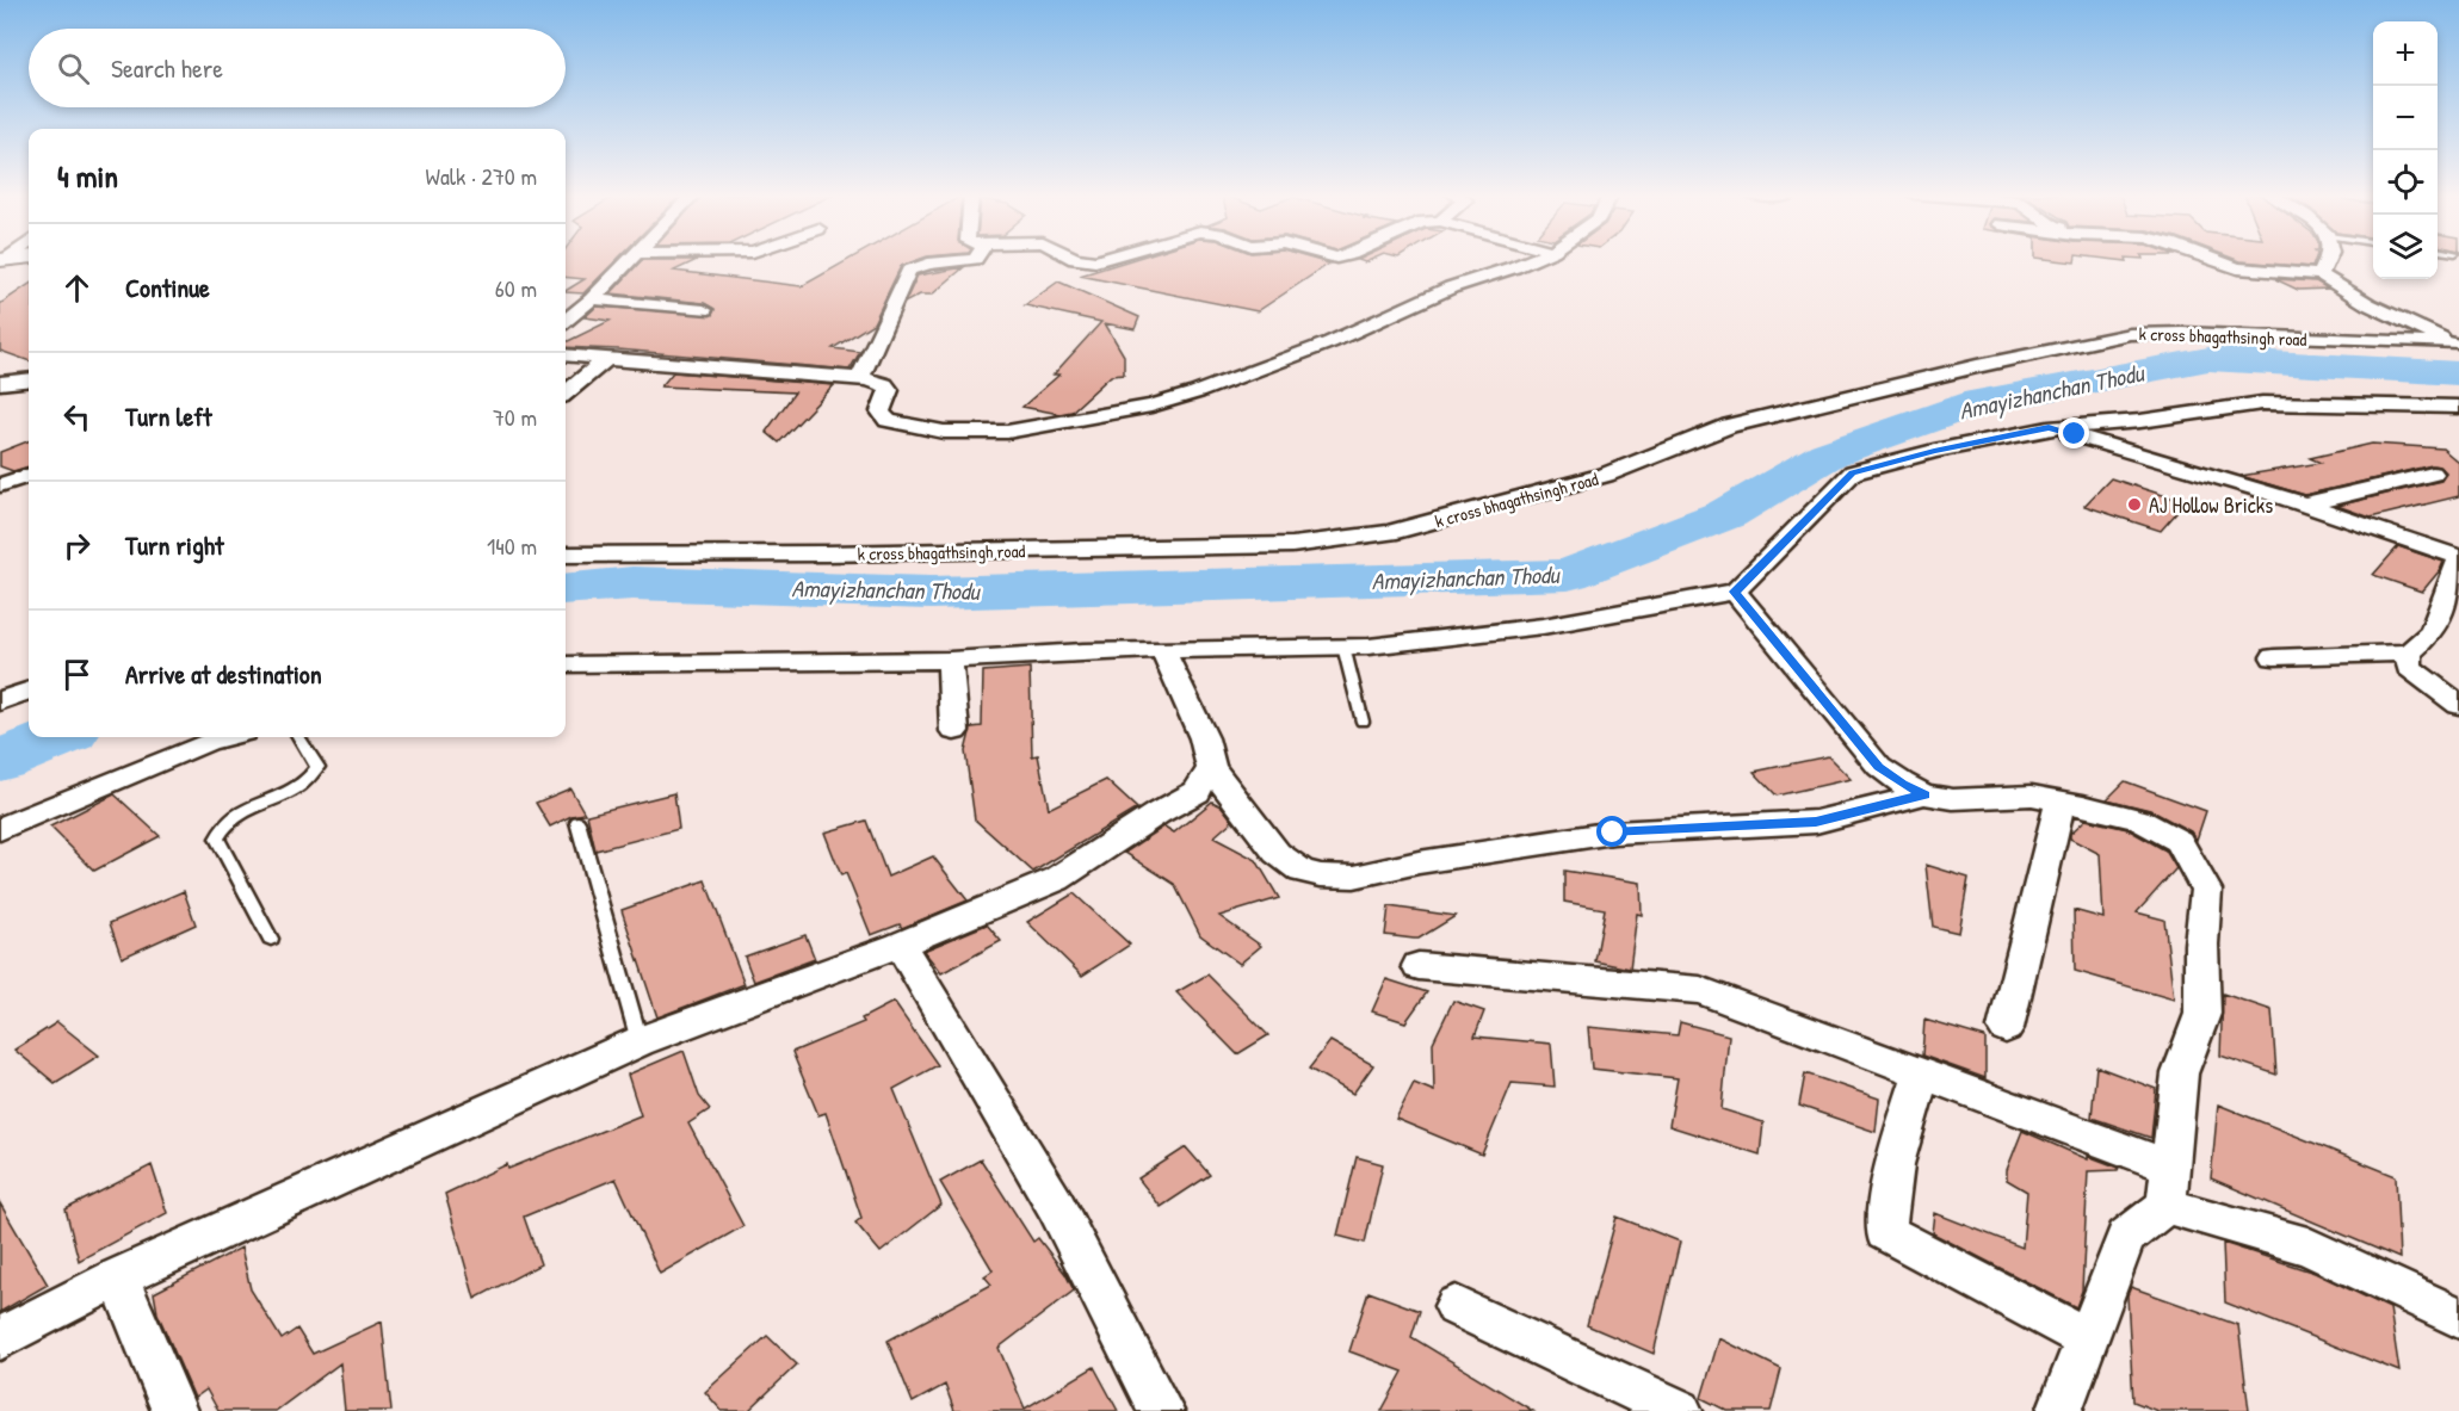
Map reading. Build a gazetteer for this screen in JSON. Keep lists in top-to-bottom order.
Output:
{
  "streets": {
    "street": ["k cross bhagathsingh road"]
  },
  "water": ["Amayizhanchan Thodu"],
  "places": ["AJ Hollow Bricks"],
  "page": {
    "map_buttons": ["+", "−"],
    "search": "Search here",
    "heading": ["4 min", "Walk · 270 m"],
    "list": [
      ["Continue", "60 m"],
      ["Turn left", "70 m"],
      ["Turn right", "140 m"],
      "Arrive at destination"
    ]
  }
}
